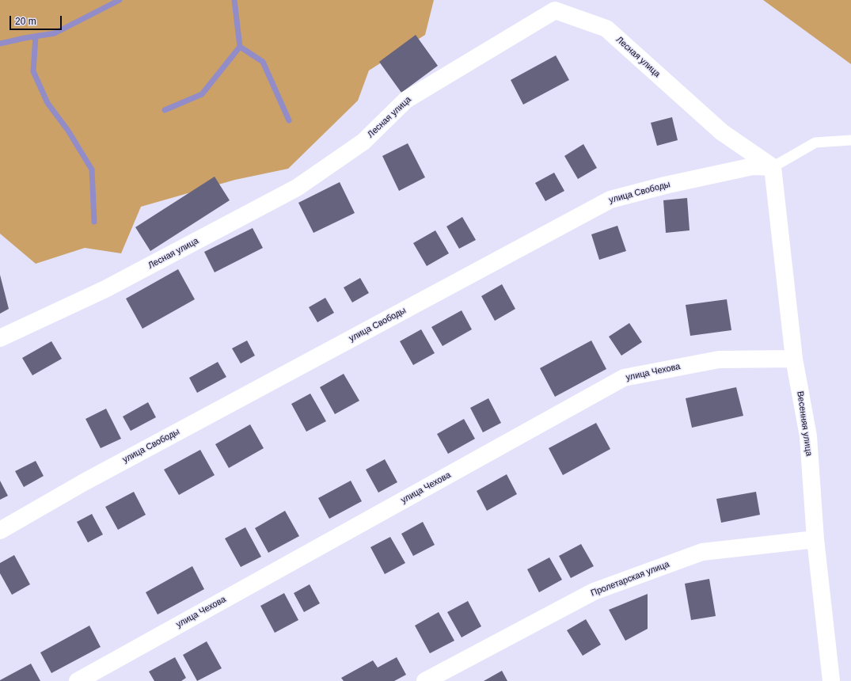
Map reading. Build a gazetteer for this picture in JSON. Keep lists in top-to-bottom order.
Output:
{
  "streets": {
    "street": [
      "Лесная улица",
      "улица Свободы",
      "улица Чехова",
      "Весенняя улица",
      "Пролетарская улица"
    ]
  },
  "crossings": [
    ["Лесная улица", "улица Свободы"],
    ["Лесная улица", "Весенняя улица"],
    ["улица Свободы", "Весенняя улица"],
    ["улица Чехова", "Весенняя улица"],
    ["Весенняя улица", "Пролетарская улица"]
  ],
  "scale_bar": "20 m"
}
